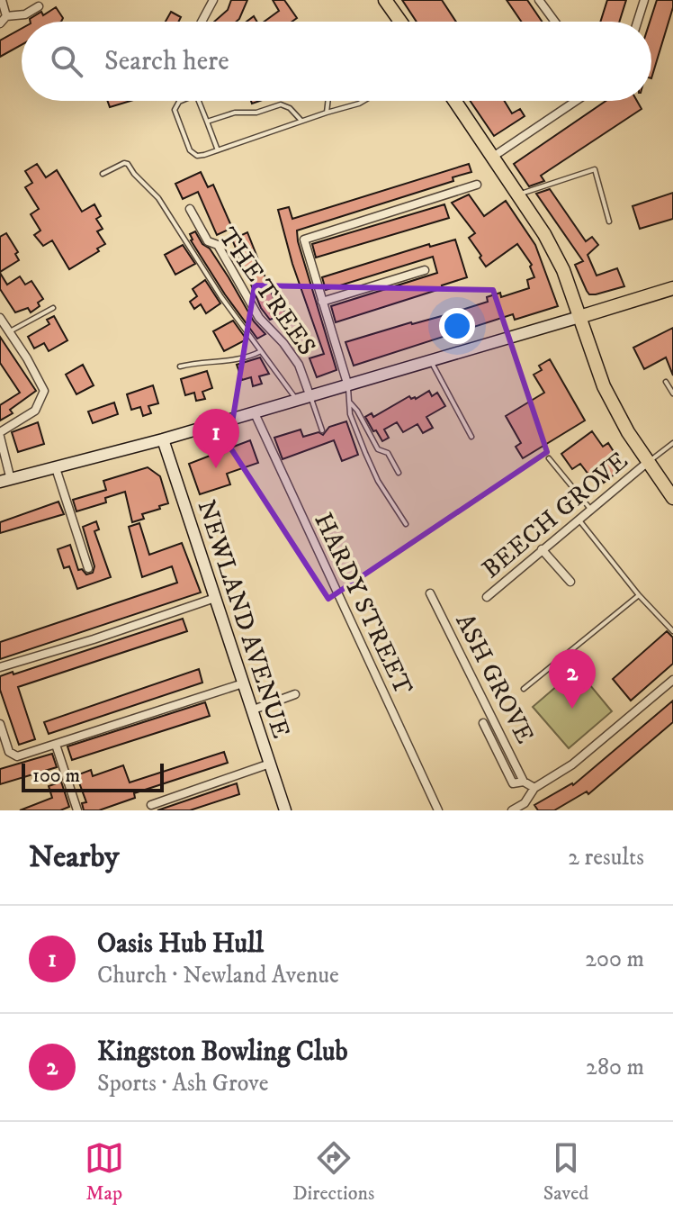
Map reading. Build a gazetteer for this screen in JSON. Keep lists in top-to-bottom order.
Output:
{
  "streets": {
    "main road": ["NEWLAND AVENUE"],
    "street": [
      "THE TREES",
      "BEECH GROVE",
      "HARDY STREET",
      "ASH GROVE"
    ]
  },
  "scale_bar": "100 m",
  "page": {
    "search": "Search here",
    "pins": ["1", "2"],
    "scale": "100 m",
    "heading": ["Nearby", "2 results"],
    "list": [
      {
        "mark": "1",
        "name": "Oasis Hub Hull",
        "note": "Church · Newland Avenue",
        "value": "200 m"
      },
      {
        "mark": "2",
        "name": "Kingston Bowling Club",
        "note": "Sports · Ash Grove",
        "value": "280 m"
      }
    ],
    "nav": ["Map", "Directions", "Saved"]
  }
}
